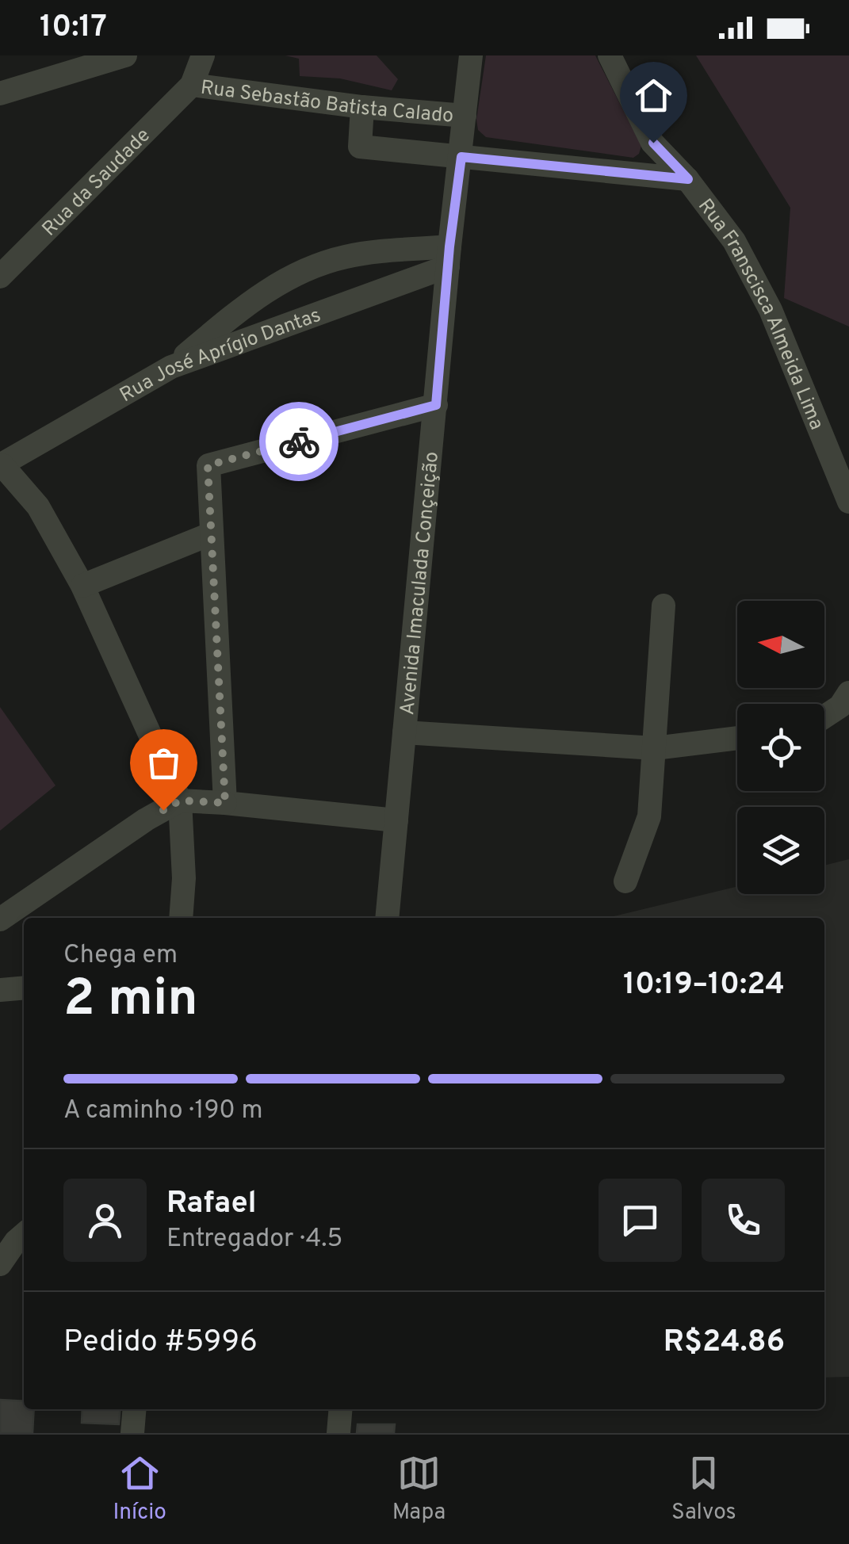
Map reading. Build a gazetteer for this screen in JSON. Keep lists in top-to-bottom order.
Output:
{
  "streets": {
    "street": [
      "Rua Sebastão Batista Calado",
      "Rua da Saudade",
      "Rua Franscisca Almeida Lima",
      "Rua José Aprígio Dantas",
      "Avenida Imaculada Conçeição"
    ]
  },
  "crossings": [
    ["Rua Sebastão Batista Calado", "Rua da Saudade"],
    ["Rua Sebastão Batista Calado", "Avenida Imaculada Conçeição"],
    ["Rua José Aprígio Dantas", "Avenida Imaculada Conçeição"]
  ],
  "north": "left",
  "page": {
    "status": "10:17",
    "heading": ["2 min", "Chega em", "10:19–10:24"],
    "panel": [
      "Rafael",
      "Entregador · 4.5",
      "Pedido #5996",
      "R$24.86"
    ],
    "bar": "A caminho · 190 m",
    "tabs": ["Início", "Mapa", "Salvos"]
  }
}
